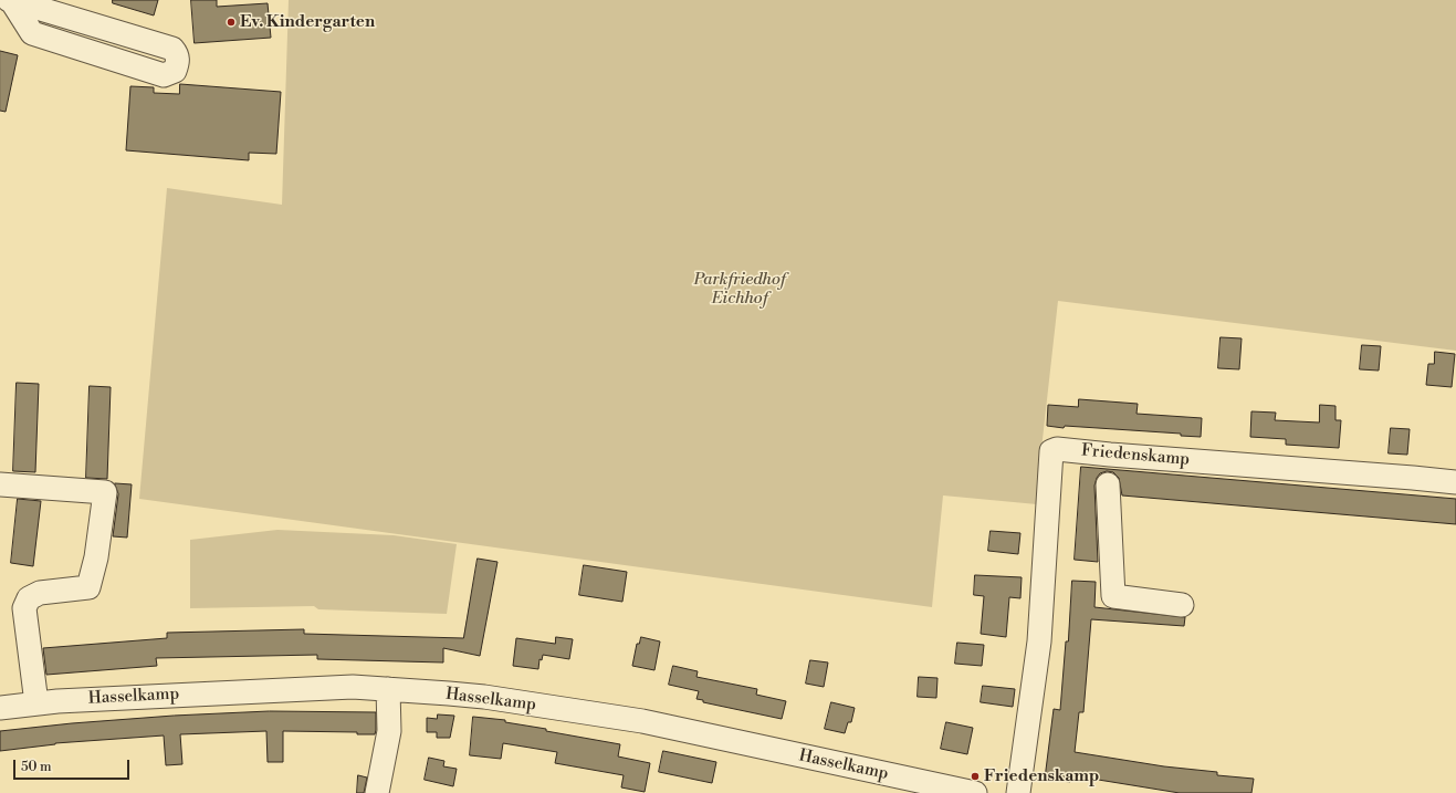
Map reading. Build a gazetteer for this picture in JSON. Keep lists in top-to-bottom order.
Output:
{
  "streets": {
    "street": ["Friedenskamp", "Hasselkamp"]
  },
  "parks": ["Parkfriedhof Eichhof"],
  "places": ["Ev. Kindergarten", "Friedenskamp"],
  "scale_bar": "50 m"
}
